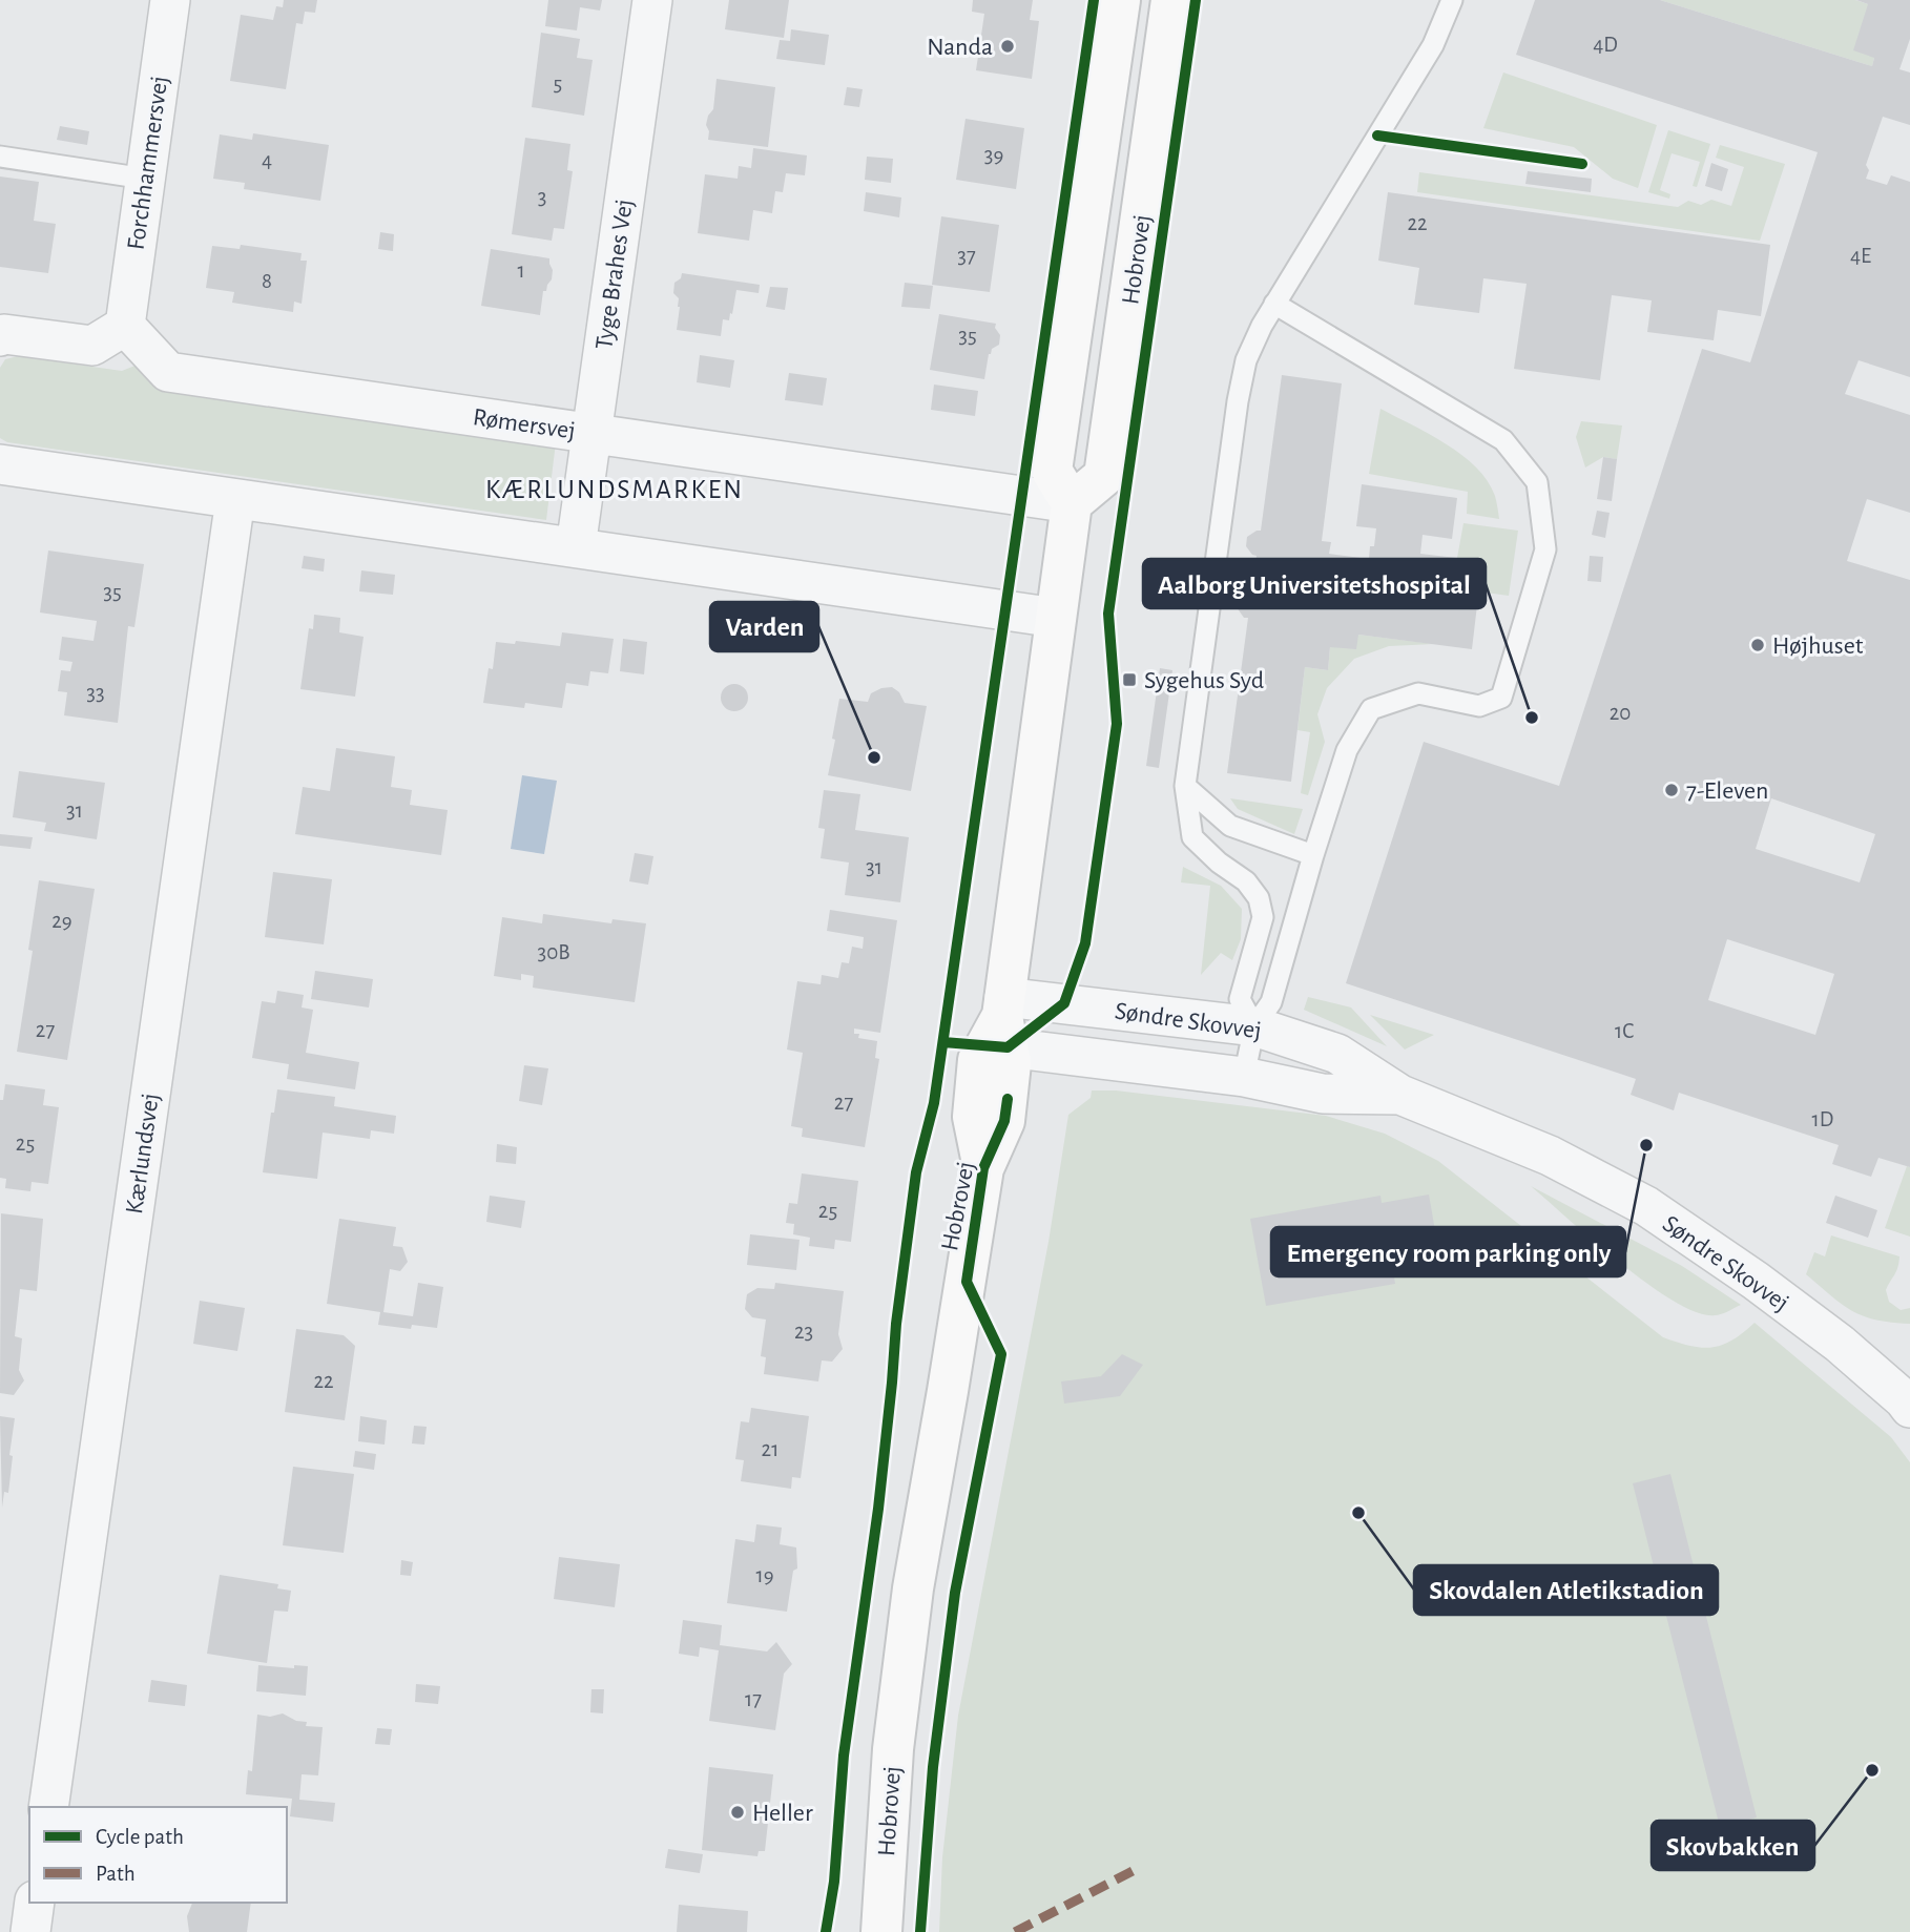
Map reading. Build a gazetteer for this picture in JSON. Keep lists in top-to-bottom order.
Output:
{
  "streets": {
    "main road": ["Hobrovej"],
    "street": [
      "Forchhammersvej",
      "Tyge Brahes Vej",
      "Rømersvej",
      "Søndre Skovvej",
      "Kærlundsvej"
    ]
  },
  "crossings": [
    ["Forchhammersvej", "Rømersvej"],
    ["Hobrovej", "Rømersvej"],
    ["Hobrovej", "Søndre Skovvej"],
    ["Tyge Brahes Vej", "Rømersvej"]
  ],
  "districts": ["KÆRLUNDSMARKEN"],
  "places": {
    "other": [
      "Nanda",
      "Højhuset",
      "Aalborg Universitetshospital",
      "Varden",
      "7-Eleven",
      "Emergency room parking only",
      "Skovdalen Atletikstadion",
      "Skovbakken",
      "Heller"
    ],
    "transit": ["Sygehus Syd"]
  },
  "house_numbers": [
    "4D",
    "5",
    "39",
    "4",
    "3",
    "22",
    "37",
    "4E",
    "1",
    "8",
    "35",
    "35",
    "33",
    "20",
    "31",
    "31",
    "29",
    "30B",
    "27",
    "1C",
    "27",
    "1D",
    "25",
    "25",
    "23",
    "22",
    "21",
    "19",
    "17"
  ],
  "legend": ["Cycle path", "Path"]
}
